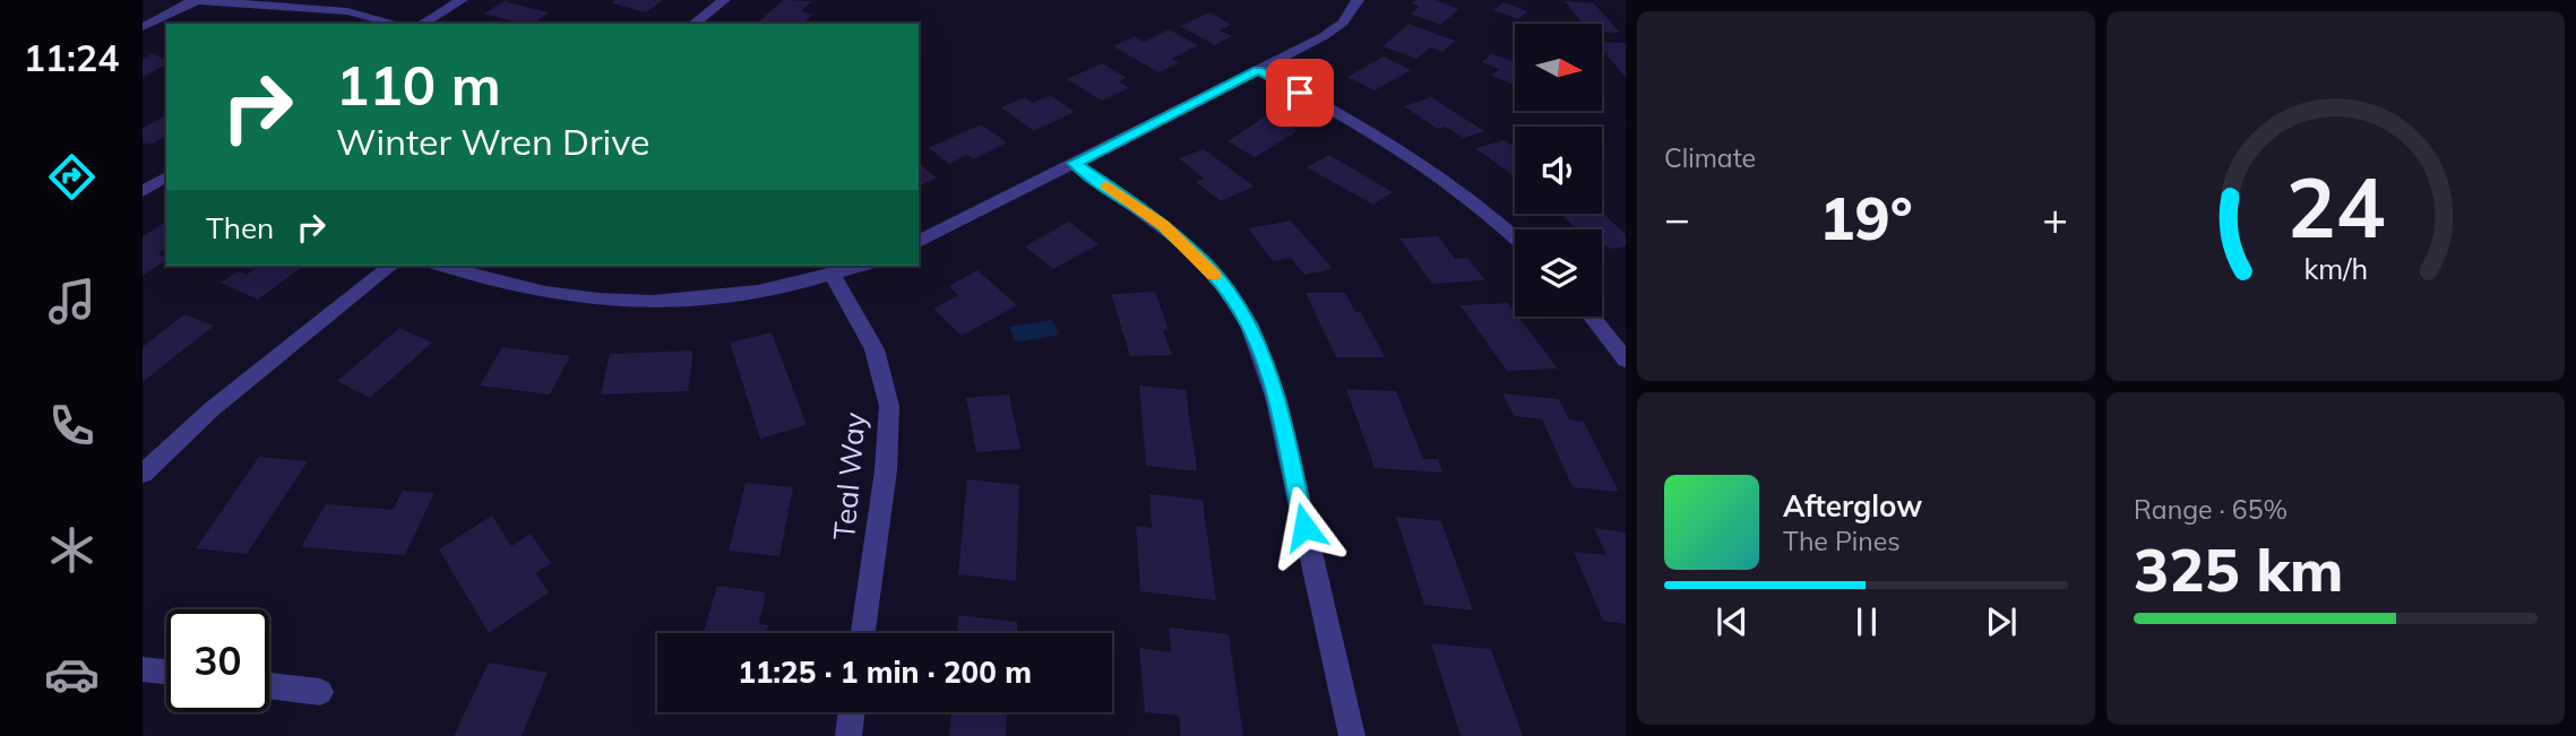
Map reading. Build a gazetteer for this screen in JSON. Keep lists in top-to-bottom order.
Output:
{
  "streets": {
    "street": ["Teal Way"]
  },
  "north": "right",
  "page": {
    "tabs": "11:24",
    "tile": [
      "Climate",
      ["Range · 65%", "325 km"]
    ],
    "turn": ["110 m", "Winter Wren Drive"],
    "heat": ["−", "19°", "+"],
    "then": "Then",
    "song": ["Afterglow", "The Pines"],
    "limit": "30",
    "trip": "11:25 · 1 min · 200 m",
    "gauge": ["24", "km/h"]
  }
}
